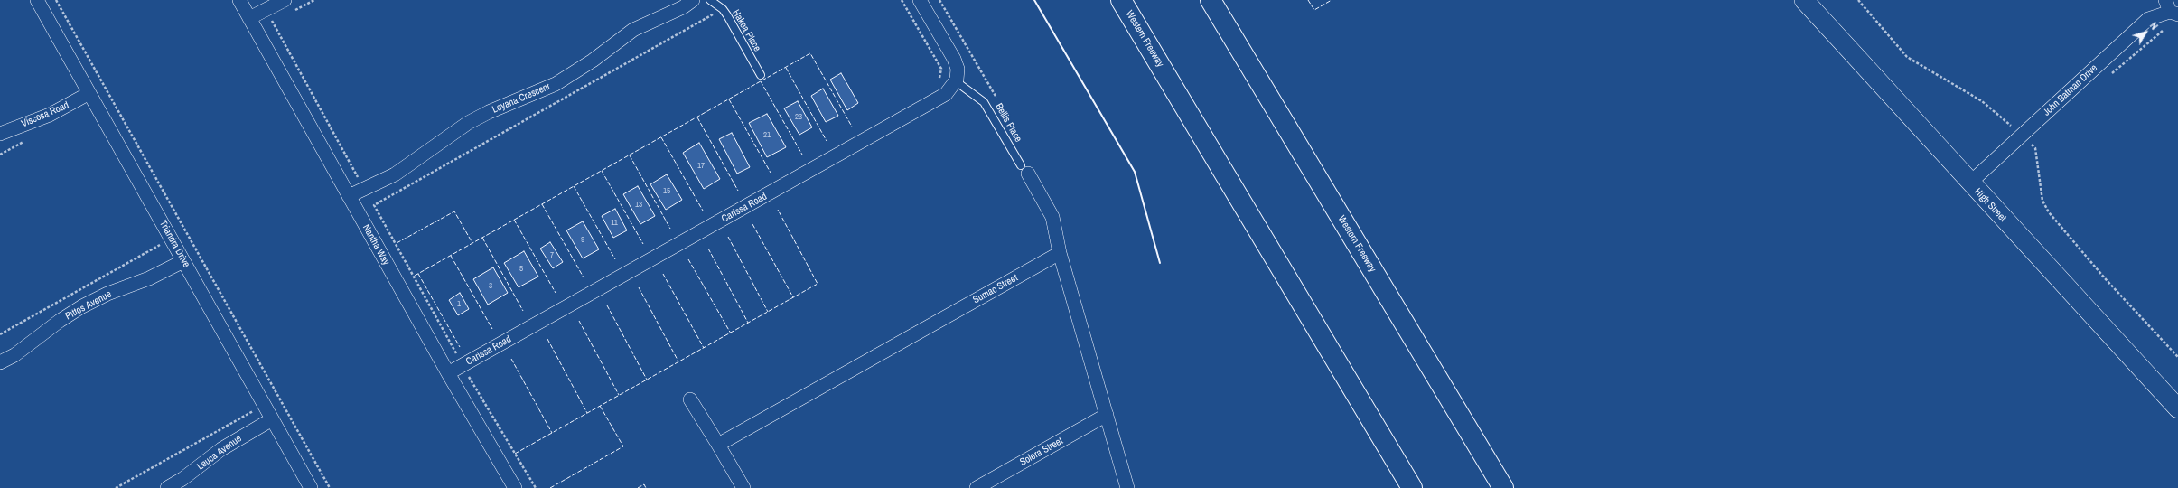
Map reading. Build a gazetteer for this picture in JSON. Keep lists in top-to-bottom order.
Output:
{
  "streets": {
    "highway": ["Western Freeway"],
    "main road": ["High Street"],
    "street": [
      "John Batman Drive",
      "Leyana Crescent",
      "Viscosa Road",
      "Carissa Road",
      "Triandra Drive",
      "Nantha Way",
      "Sumac Street",
      "Pittos Avenue",
      "Solera Street",
      "Leuca Avenue"
    ],
    "lane": ["Hakea Place", "Bellis Place"]
  },
  "crossings": [
    ["John Batman Drive", "High Street"],
    ["Leyana Crescent", "Nantha Way"],
    ["Viscosa Road", "Triandra Drive"],
    ["Bellis Place", "Carissa Road"],
    ["Carissa Road", "Nantha Way"],
    ["Triandra Drive", "Pittos Avenue"],
    ["Triandra Drive", "Leuca Avenue"]
  ],
  "house_numbers": [
    "23",
    "21",
    "17",
    "15",
    "13",
    "11",
    "9",
    "7",
    "5",
    "3",
    "1"
  ],
  "north": "top right"
}
